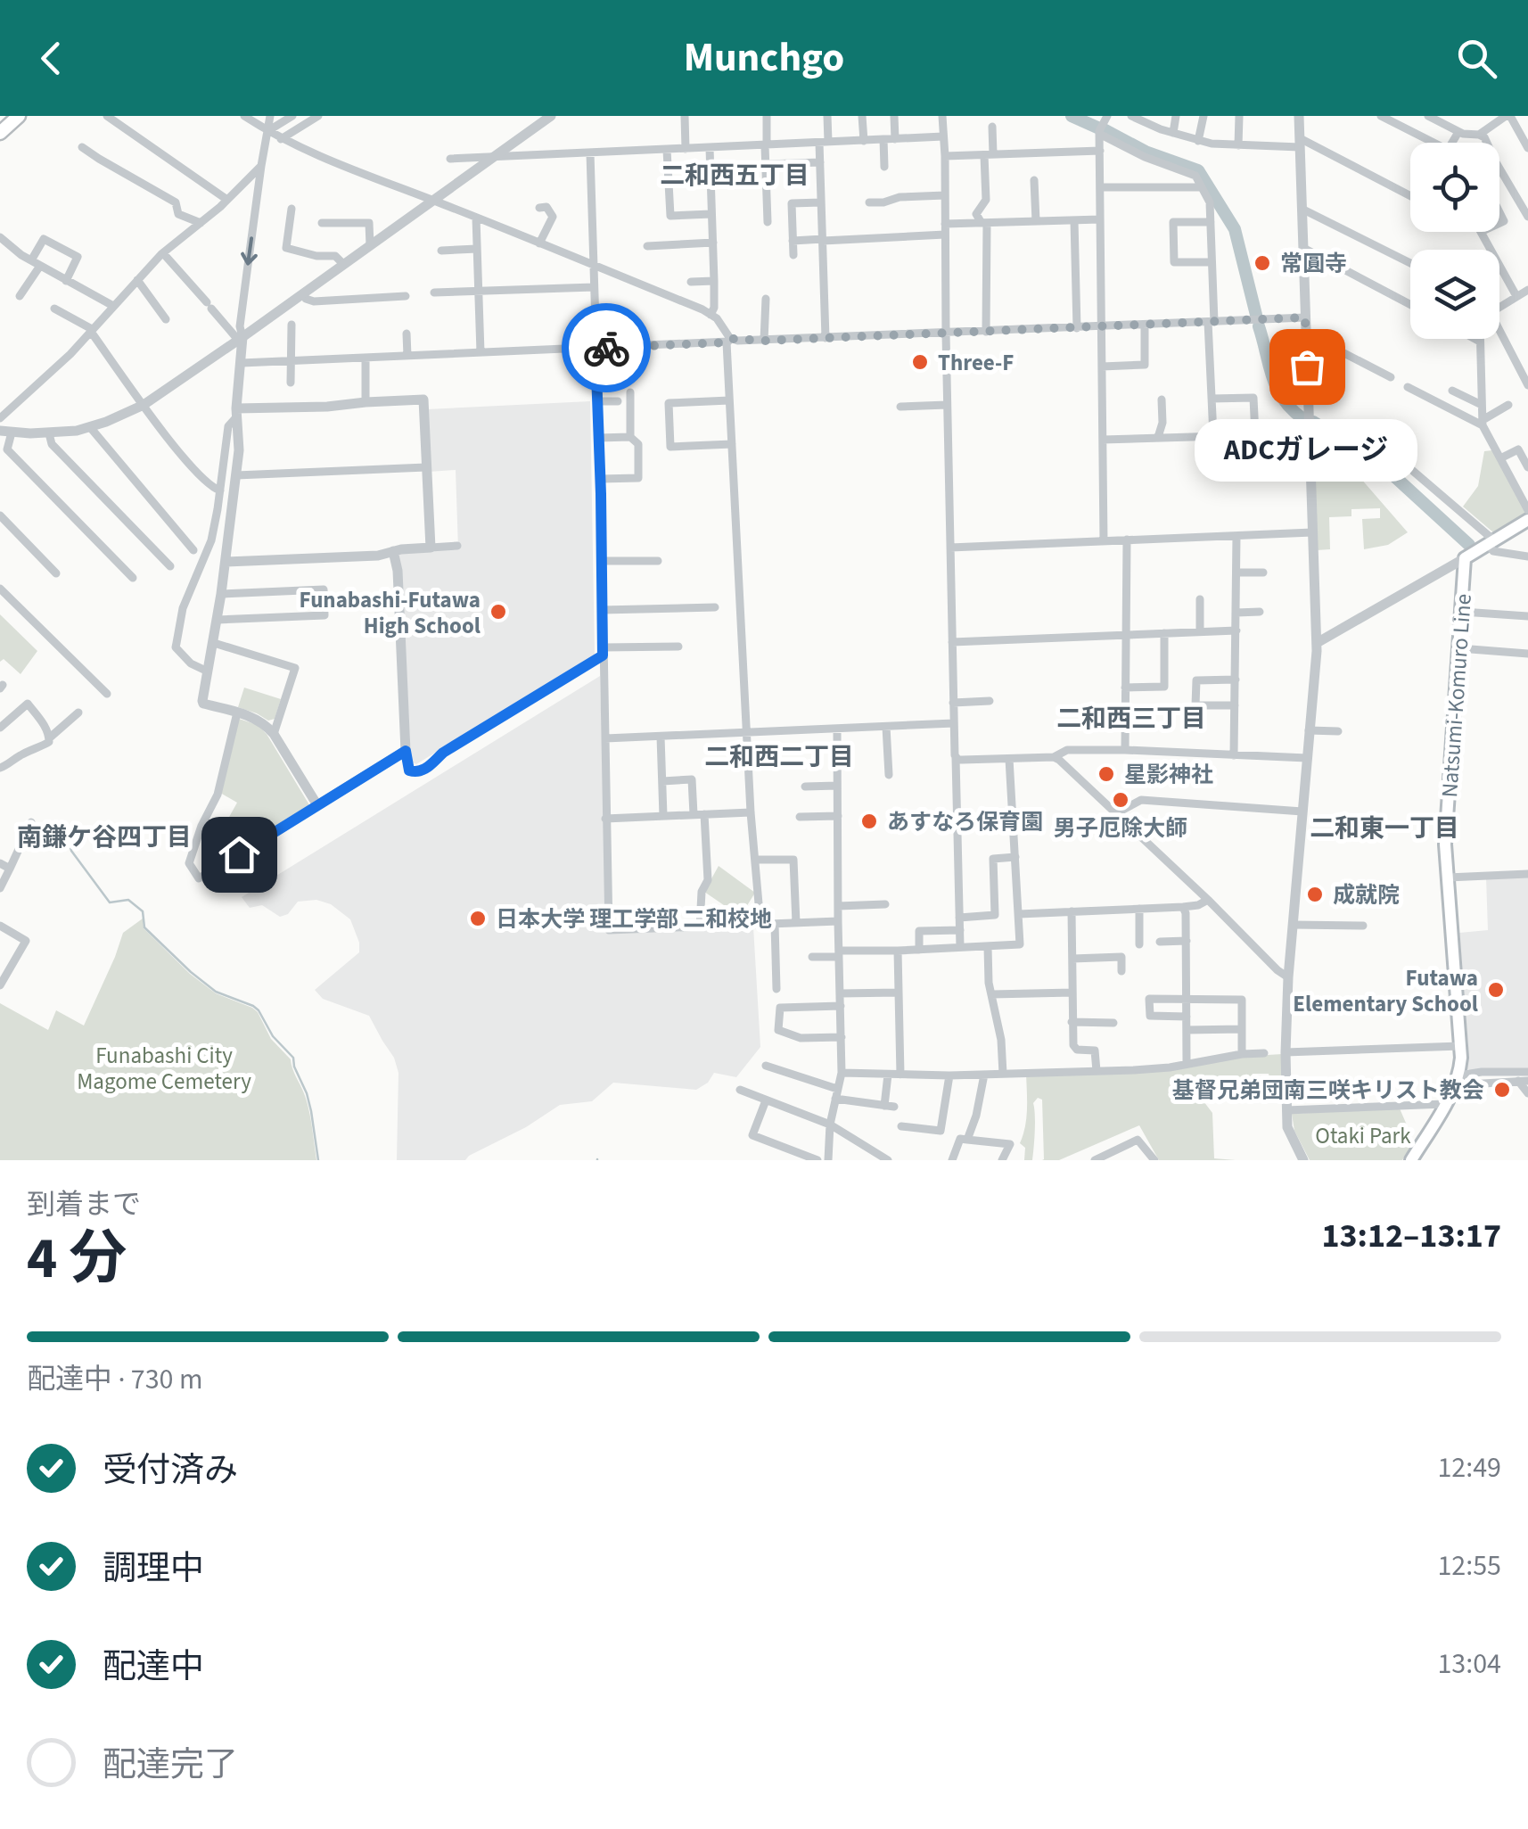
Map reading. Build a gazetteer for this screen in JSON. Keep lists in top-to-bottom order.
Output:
{
  "streets": {
    "main road": ["Natsumi-Komuro Line"]
  },
  "districts": [
    "二和西五丁目",
    "二和西三丁目",
    "二和西二丁目",
    "二和東一丁目",
    "南鎌ケ谷四丁目"
  ],
  "parks": ["Funabashi City Magome Cemetery", "Otaki Park"],
  "places": [
    "常圓寺",
    "Three-F",
    "ADCガレージ",
    "Funabashi-Futawa High School",
    "星影神社",
    "男子厄除大師",
    "あすなろ保育園",
    "成就院",
    "日本大学 理工学部 二和校地",
    "Futawa Elementary School",
    "基督兄弟団南三咲キリスト教会"
  ],
  "page": {
    "header": "Munchgo",
    "bubble": "ADCガレージ",
    "heading": ["4 分", "到着まで", "13:12–13:17"],
    "bar": "配達中 · 730 m",
    "list": [
      ["受付済み", "12:49"],
      ["調理中", "12:55"],
      ["配達中", "13:04"],
      "配達完了"
    ]
  }
}
